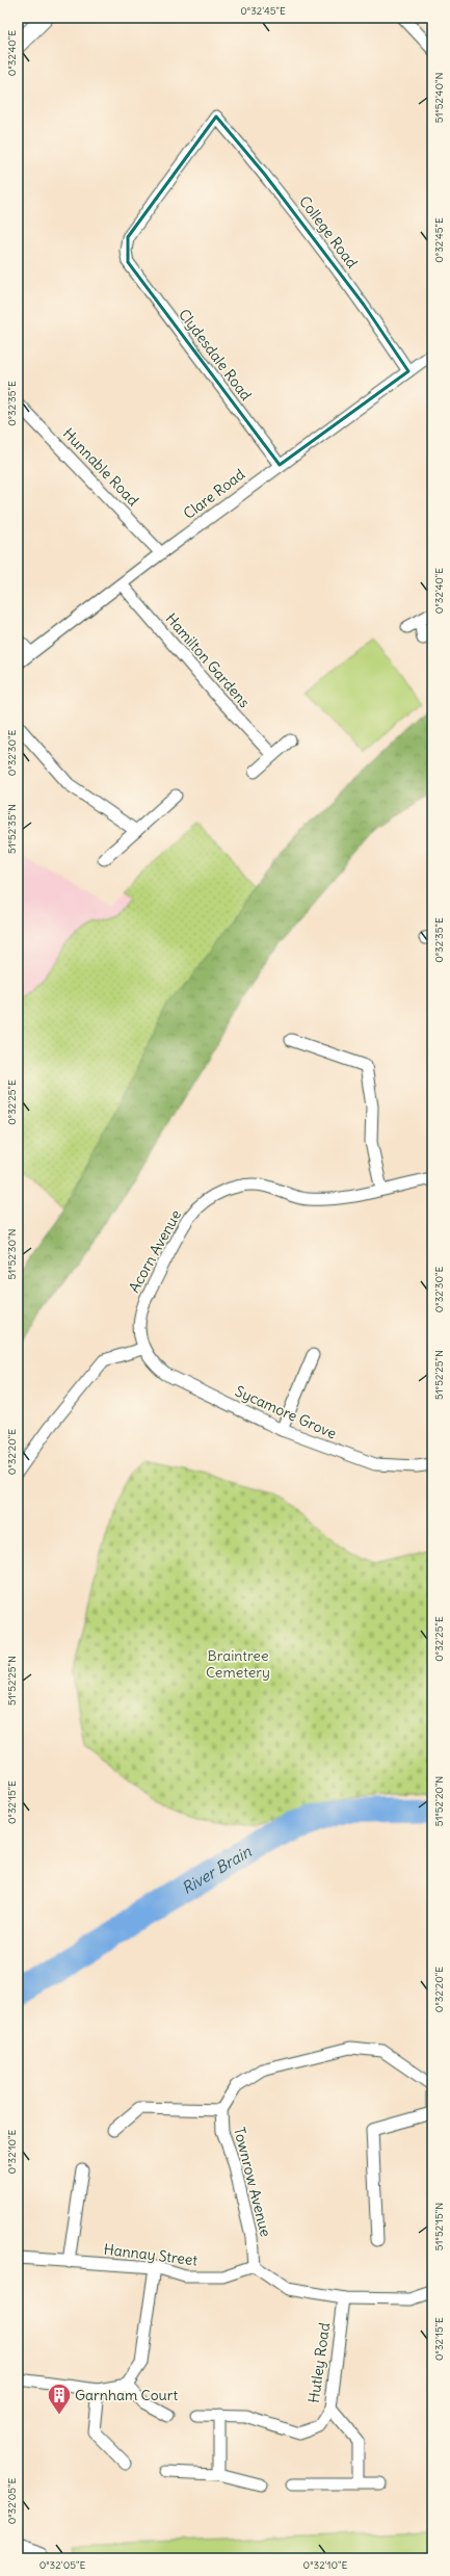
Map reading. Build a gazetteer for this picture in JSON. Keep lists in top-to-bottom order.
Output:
{
  "streets": {
    "street": [
      "College Road",
      "Clydesdale Road",
      "Hunnable Road",
      "Clare Road",
      "Hamilton Gardens",
      "Acorn Avenue",
      "Sycamore Grove",
      "Townrow Avenue",
      "Hannay Street",
      "Hutley Road"
    ]
  },
  "crossings": [
    ["College Road", "Clydesdale Road"],
    ["College Road", "Clare Road"],
    ["Clydesdale Road", "Clare Road"],
    ["Hunnable Road", "Clare Road"],
    ["Clare Road", "Hamilton Gardens"],
    ["Acorn Avenue", "Sycamore Grove"],
    ["Townrow Avenue", "Hannay Street"]
  ],
  "water": ["River Brain"],
  "parks": ["Braintree Cemetery"],
  "places": {
    "building": ["Garnham Court"]
  },
  "coordinates": [
    "0°32'45\"E",
    "0°32'40\"E",
    "51°52'40\"N",
    "0°32'35\"E",
    "0°32'30\"E",
    "51°52'35\"N",
    "0°32'25\"E",
    "51°52'30\"N",
    "51°52'25\"N",
    "0°32'20\"E",
    "51°52'20\"N",
    "0°32'15\"E",
    "0°32'10\"E",
    "51°52'15\"N",
    "0°32'05\"E"
  ]
}
